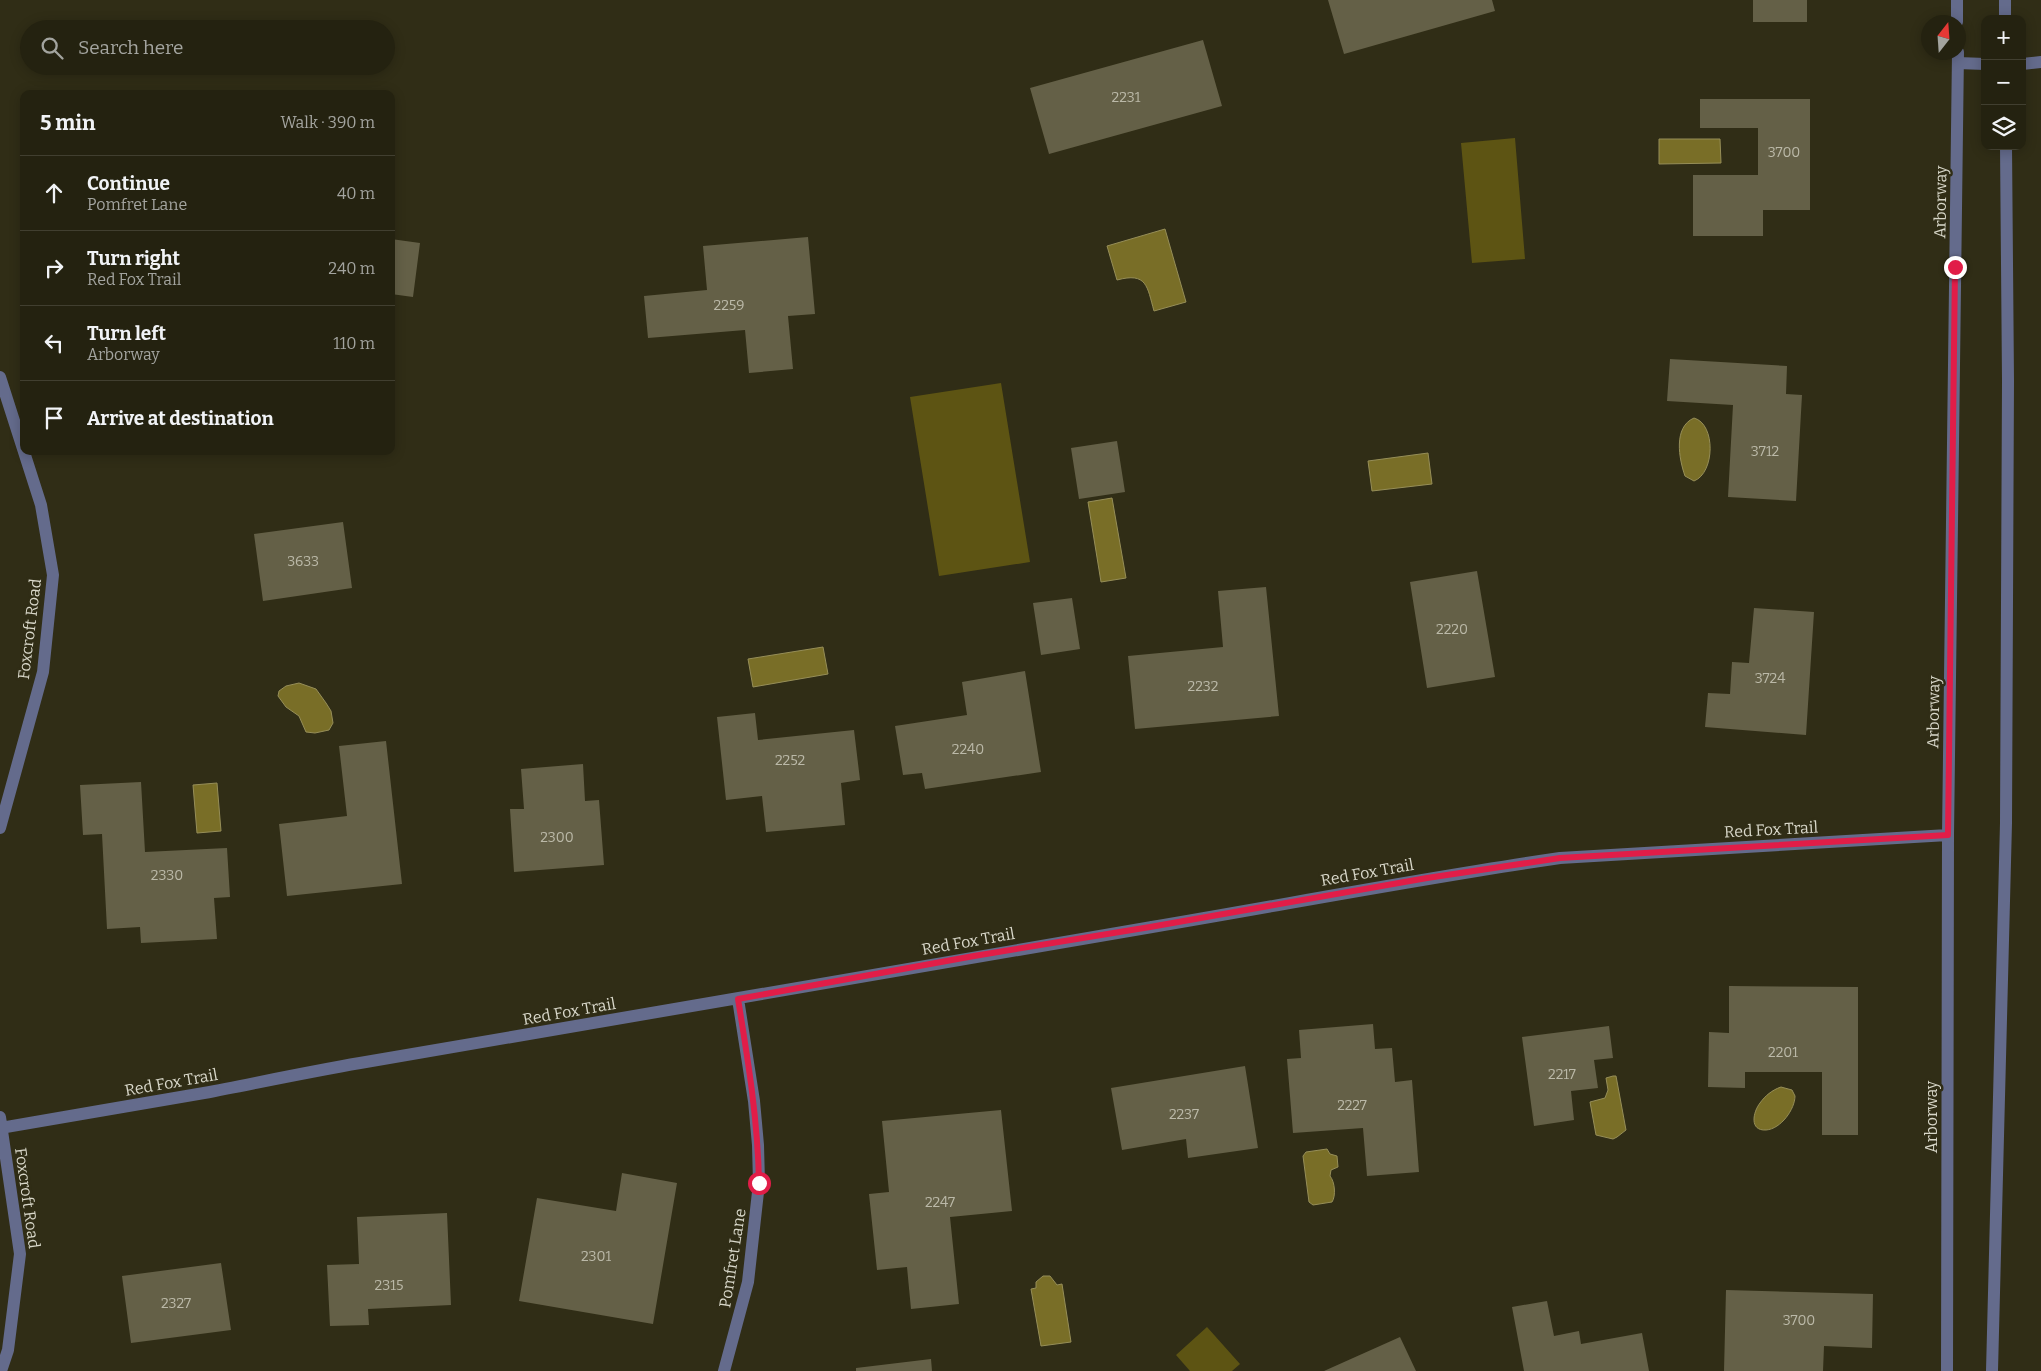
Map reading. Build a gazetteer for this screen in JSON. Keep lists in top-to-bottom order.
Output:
{
  "streets": {
    "street": [
      "Arborway",
      "Foxcroft Road",
      "Red Fox Trail",
      "Pomfret Lane"
    ]
  },
  "crossings": [
    ["Arborway", "Red Fox Trail"],
    ["Foxcroft Road", "Red Fox Trail"],
    ["Red Fox Trail", "Pomfret Lane"]
  ],
  "house_numbers": [
    "2231",
    "3700",
    "2259",
    "3712",
    "3633",
    "2220",
    "3724",
    "2232",
    "2240",
    "2252",
    "2300",
    "2330",
    "2201",
    "2217",
    "2227",
    "2237",
    "2247",
    "2301",
    "2315",
    "2327",
    "3700"
  ],
  "north": "top",
  "page": {
    "map_buttons": ["+", "−"],
    "search": "Search here",
    "heading": ["5 min", "Walk · 390 m"],
    "list": [
      ["Continue", "Pomfret Lane", "40 m"],
      ["Turn right", "Red Fox Trail", "240 m"],
      ["Turn left", "Arborway", "110 m"],
      "Arrive at destination"
    ]
  }
}
